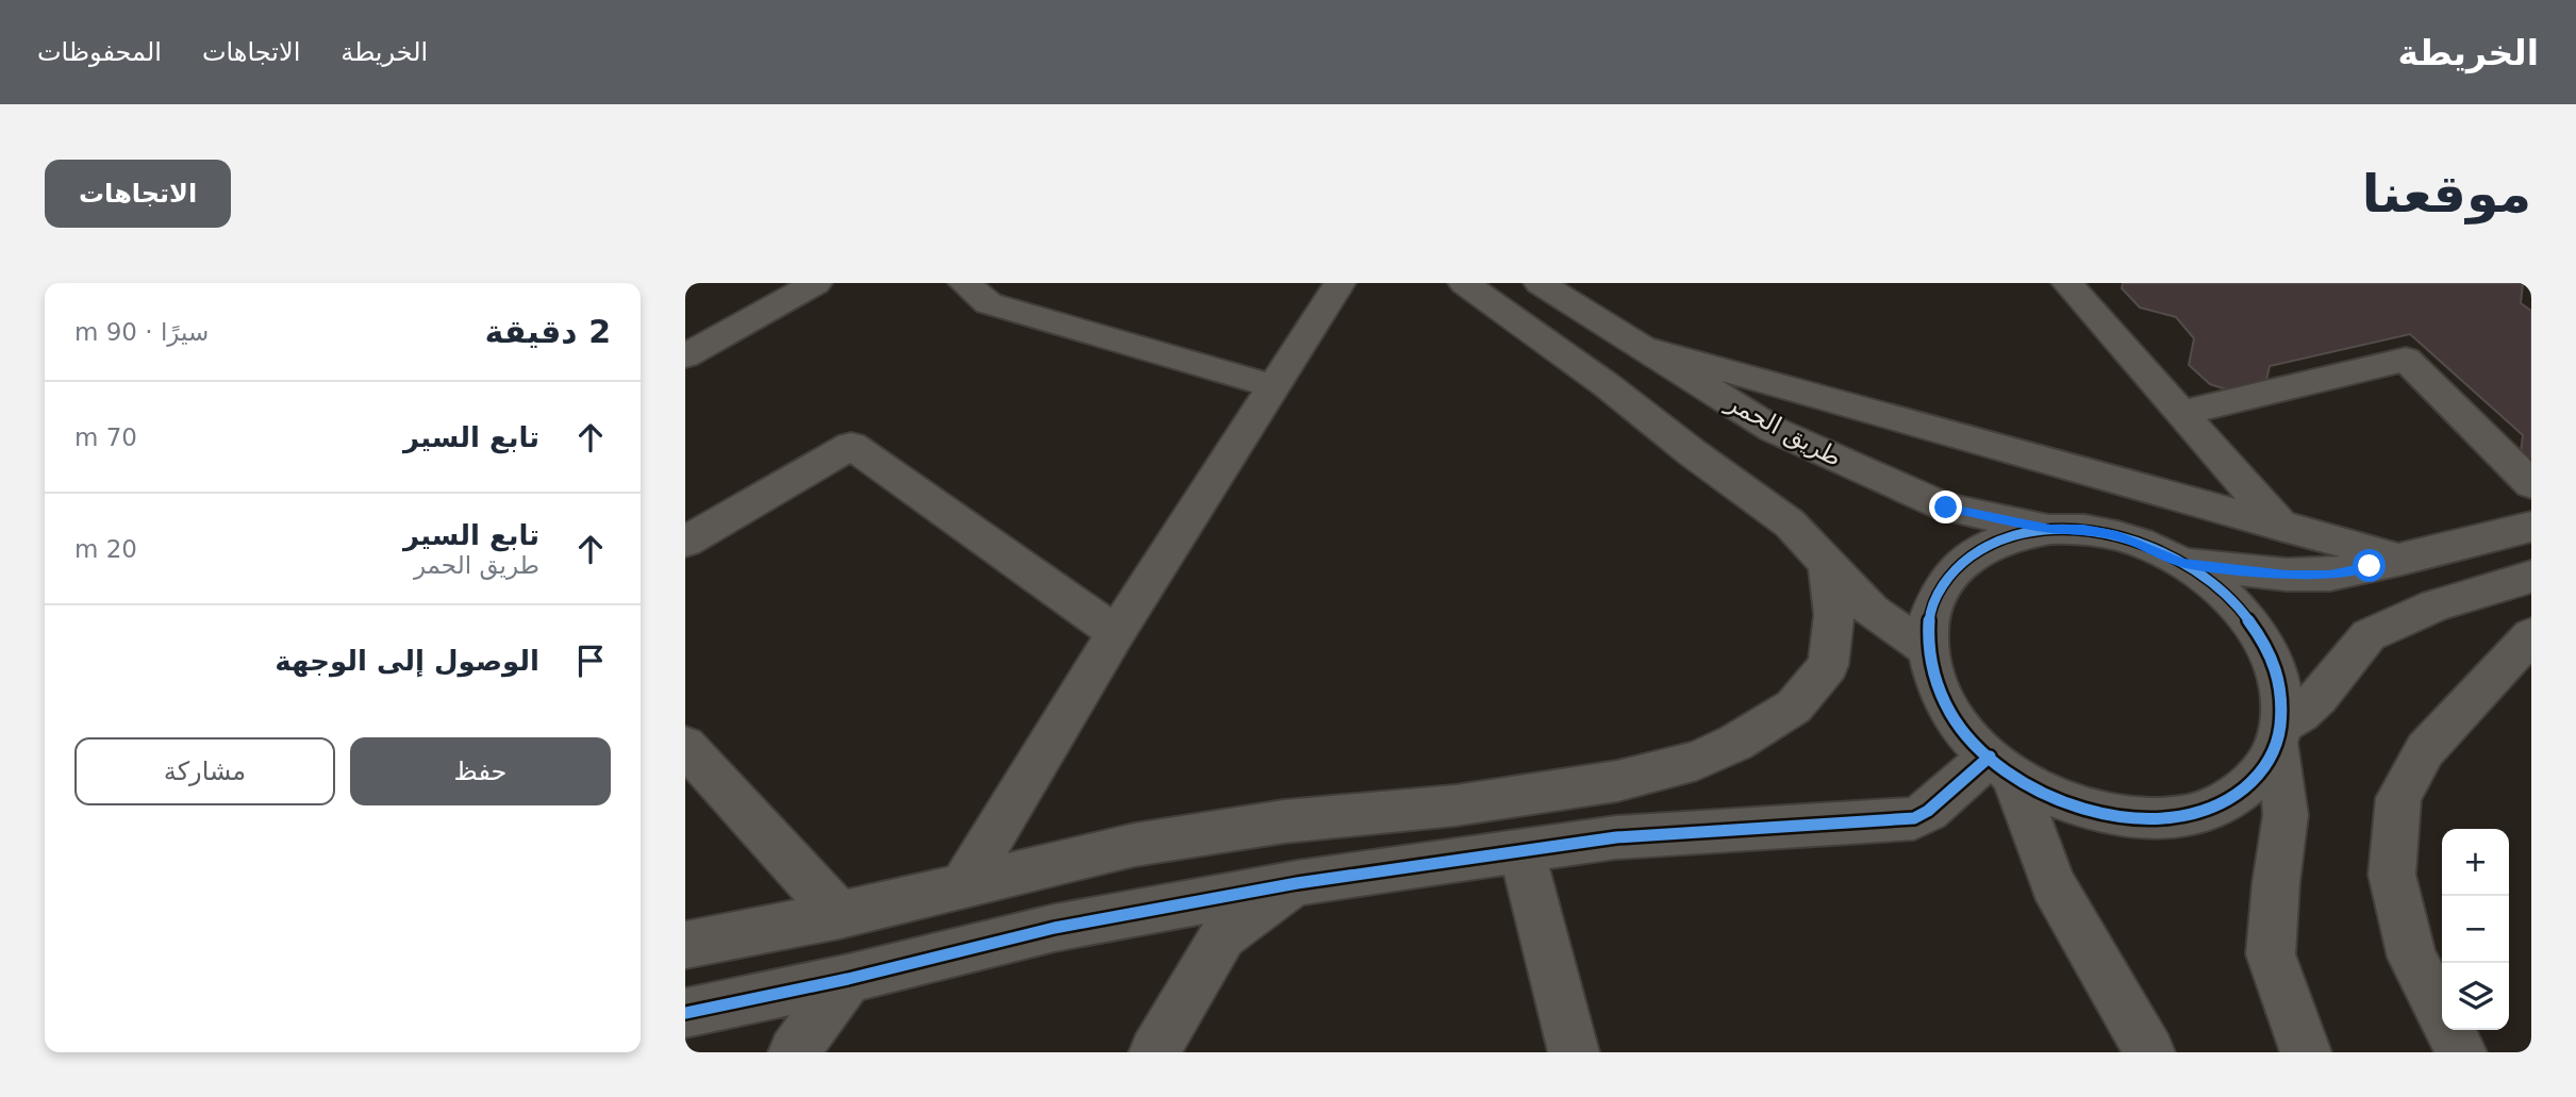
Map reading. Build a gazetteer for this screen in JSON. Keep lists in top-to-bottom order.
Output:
{
  "streets": {
    "street": ["طريق الحمر"]
  },
  "page": {
    "header": "الخريطة",
    "nav": ["الخريطة", "الاتجاهات", "المحفوظات"],
    "buttons": [
      "الاتجاهات",
      ["حفظ", "مشاركة"]
    ],
    "title": "موقعنا",
    "heading": ["2 دقيقة", "سيرًا · 90 m"],
    "list": [
      ["تابع السير", "70 m"],
      ["تابع السير", "طريق الحمر", "20 m"],
      "الوصول إلى الوجهة"
    ],
    "map_buttons": ["+", "−"]
  }
}
